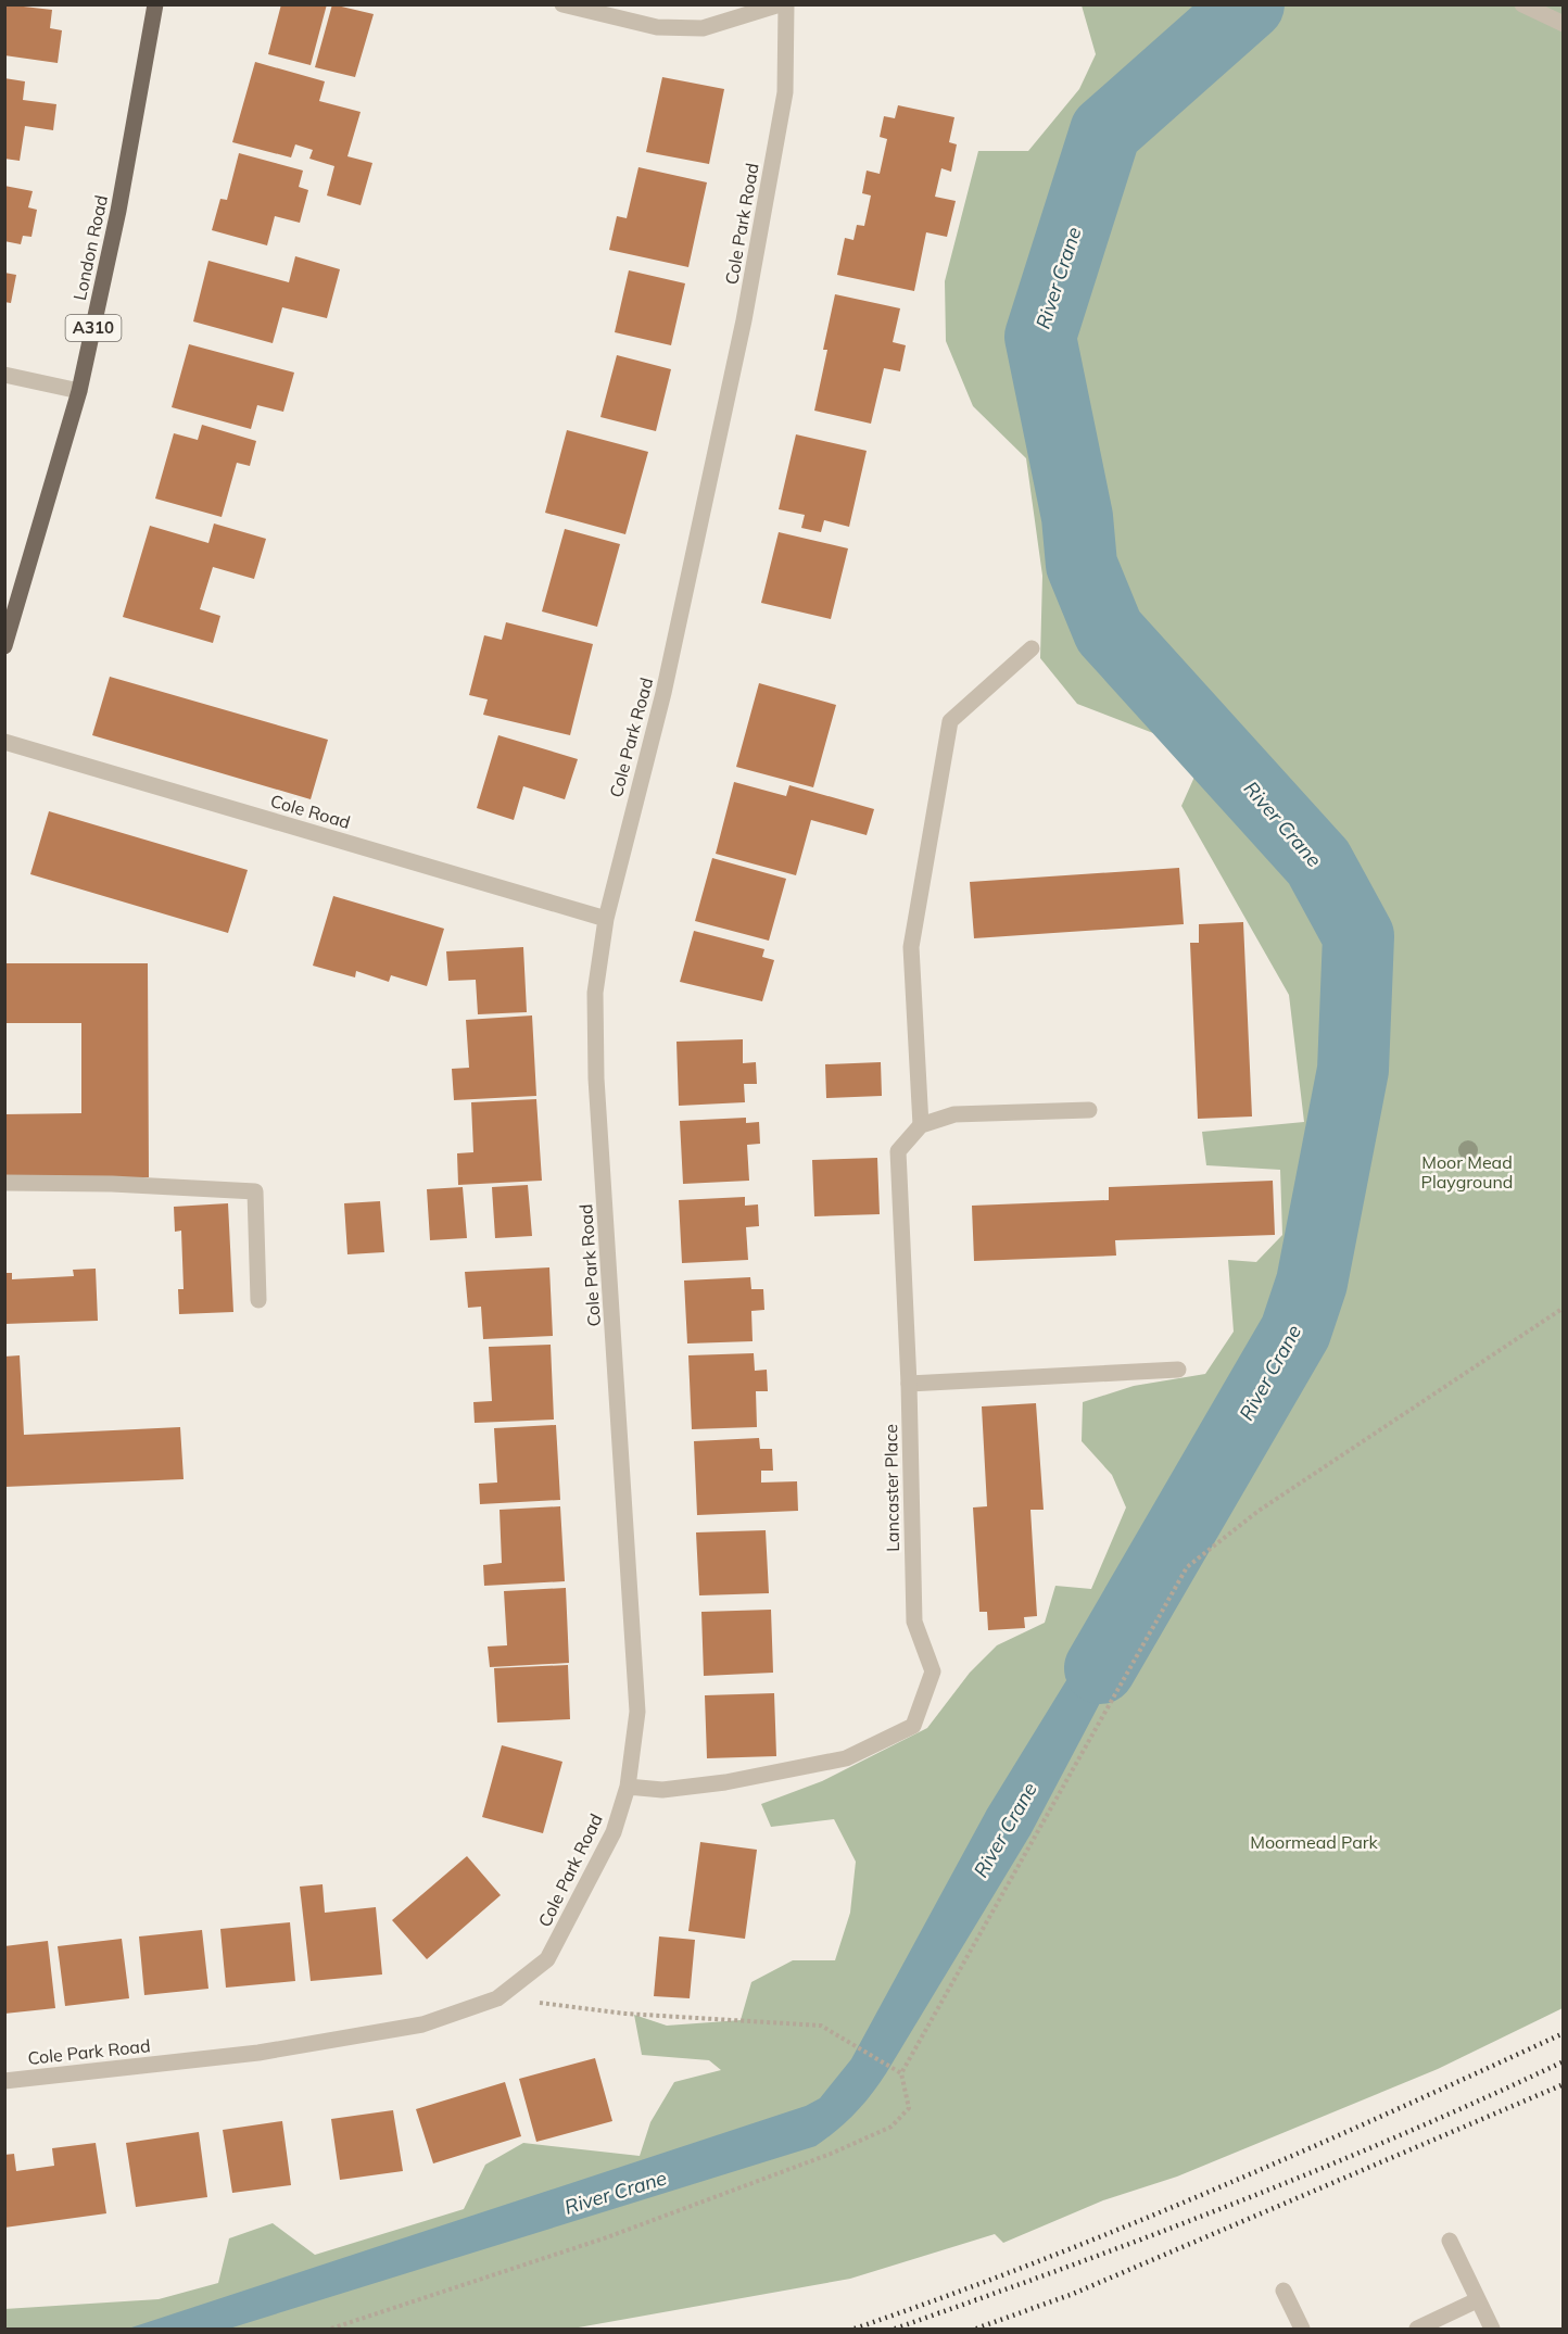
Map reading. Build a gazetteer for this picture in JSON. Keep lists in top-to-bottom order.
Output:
{
  "streets": {
    "main road": ["London Road", "A310"],
    "street": ["Cole Park Road", "Cole Road", "Lancaster Place"]
  },
  "crossings": [
    ["Cole Park Road", "Cole Road"],
    ["Cole Park Road", "Lancaster Place"]
  ],
  "water": ["River Crane"],
  "parks": ["Moor Mead Playground", "Moormead Park"]
}
